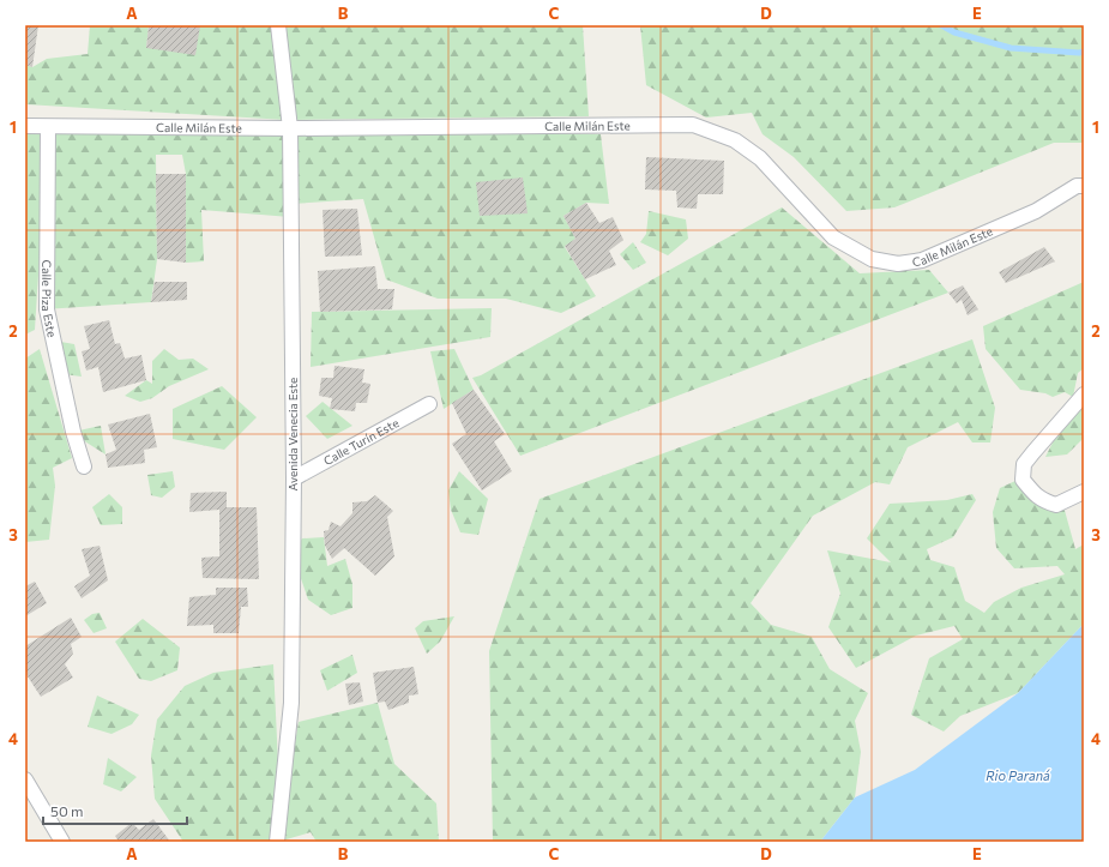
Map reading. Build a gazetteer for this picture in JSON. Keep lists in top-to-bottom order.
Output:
{
  "streets": {
    "street": [
      "Calle Milán Este",
      "Calle Piza Este",
      "Avenida Venecia Este",
      "Calle Turín Este"
    ]
  },
  "crossings": [
    ["Calle Milán Este", "Calle Piza Este"],
    ["Calle Milán Este", "Avenida Venecia Este"],
    ["Avenida Venecia Este", "Calle Turín Este"]
  ],
  "water": ["Rio Paraná"],
  "scale_bar": "50 m",
  "grid": {
    "columns": [
      "A",
      "B",
      "C",
      "D",
      "E"
    ],
    "rows": [
      "1",
      "2",
      "3",
      "4"
    ]
  }
}
